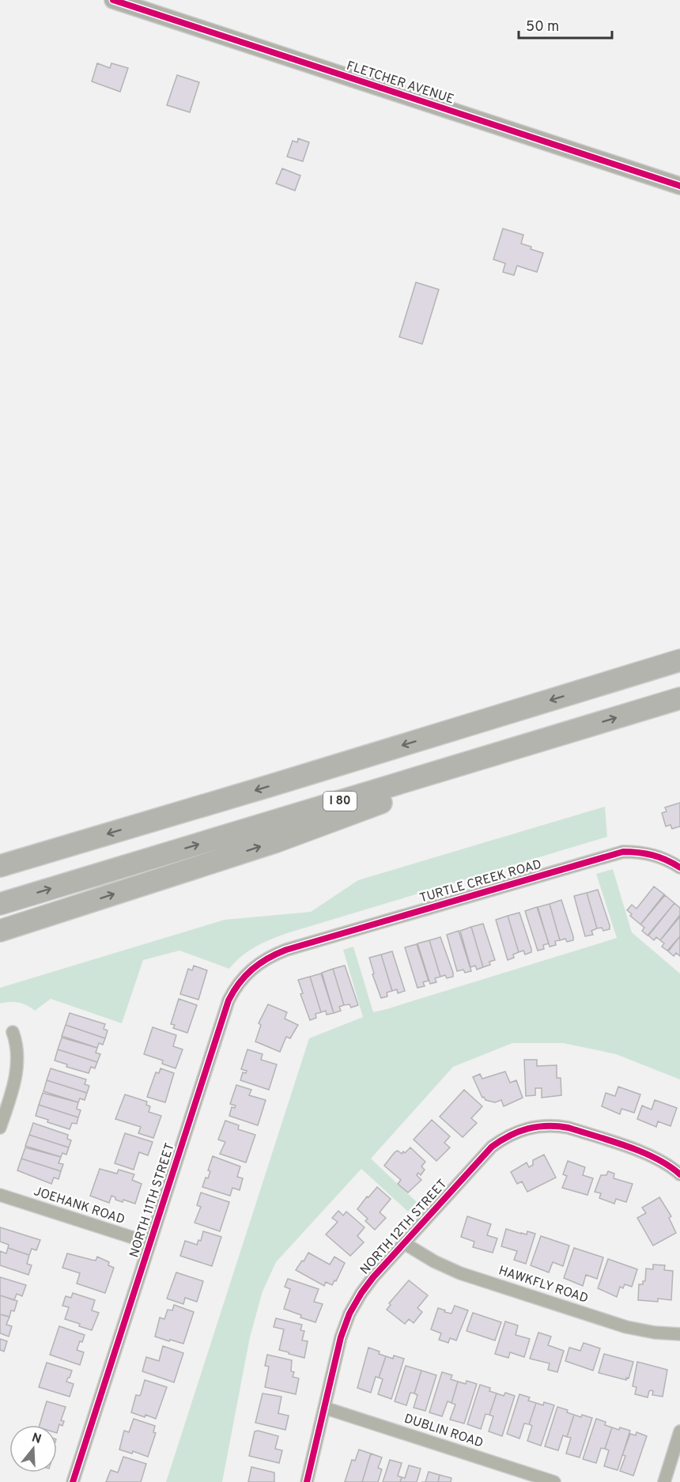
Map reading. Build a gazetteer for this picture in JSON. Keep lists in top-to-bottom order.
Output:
{
  "streets": {
    "highway": ["I 80"],
    "street": [
      "FLETCHER AVENUE",
      "TURTLE CREEK ROAD",
      "NORTH 11TH STREET",
      "JOEHANK ROAD",
      "NORTH 12TH STREET",
      "HAWKFLY ROAD",
      "DUBLIN ROAD"
    ]
  },
  "crossings": [
    ["TURTLE CREEK ROAD", "NORTH 11TH STREET"],
    ["NORTH 11TH STREET", "JOEHANK ROAD"],
    ["NORTH 12TH STREET", "HAWKFLY ROAD"],
    ["NORTH 12TH STREET", "DUBLIN ROAD"]
  ],
  "scale_bar": "50 m",
  "north": "top"
}
